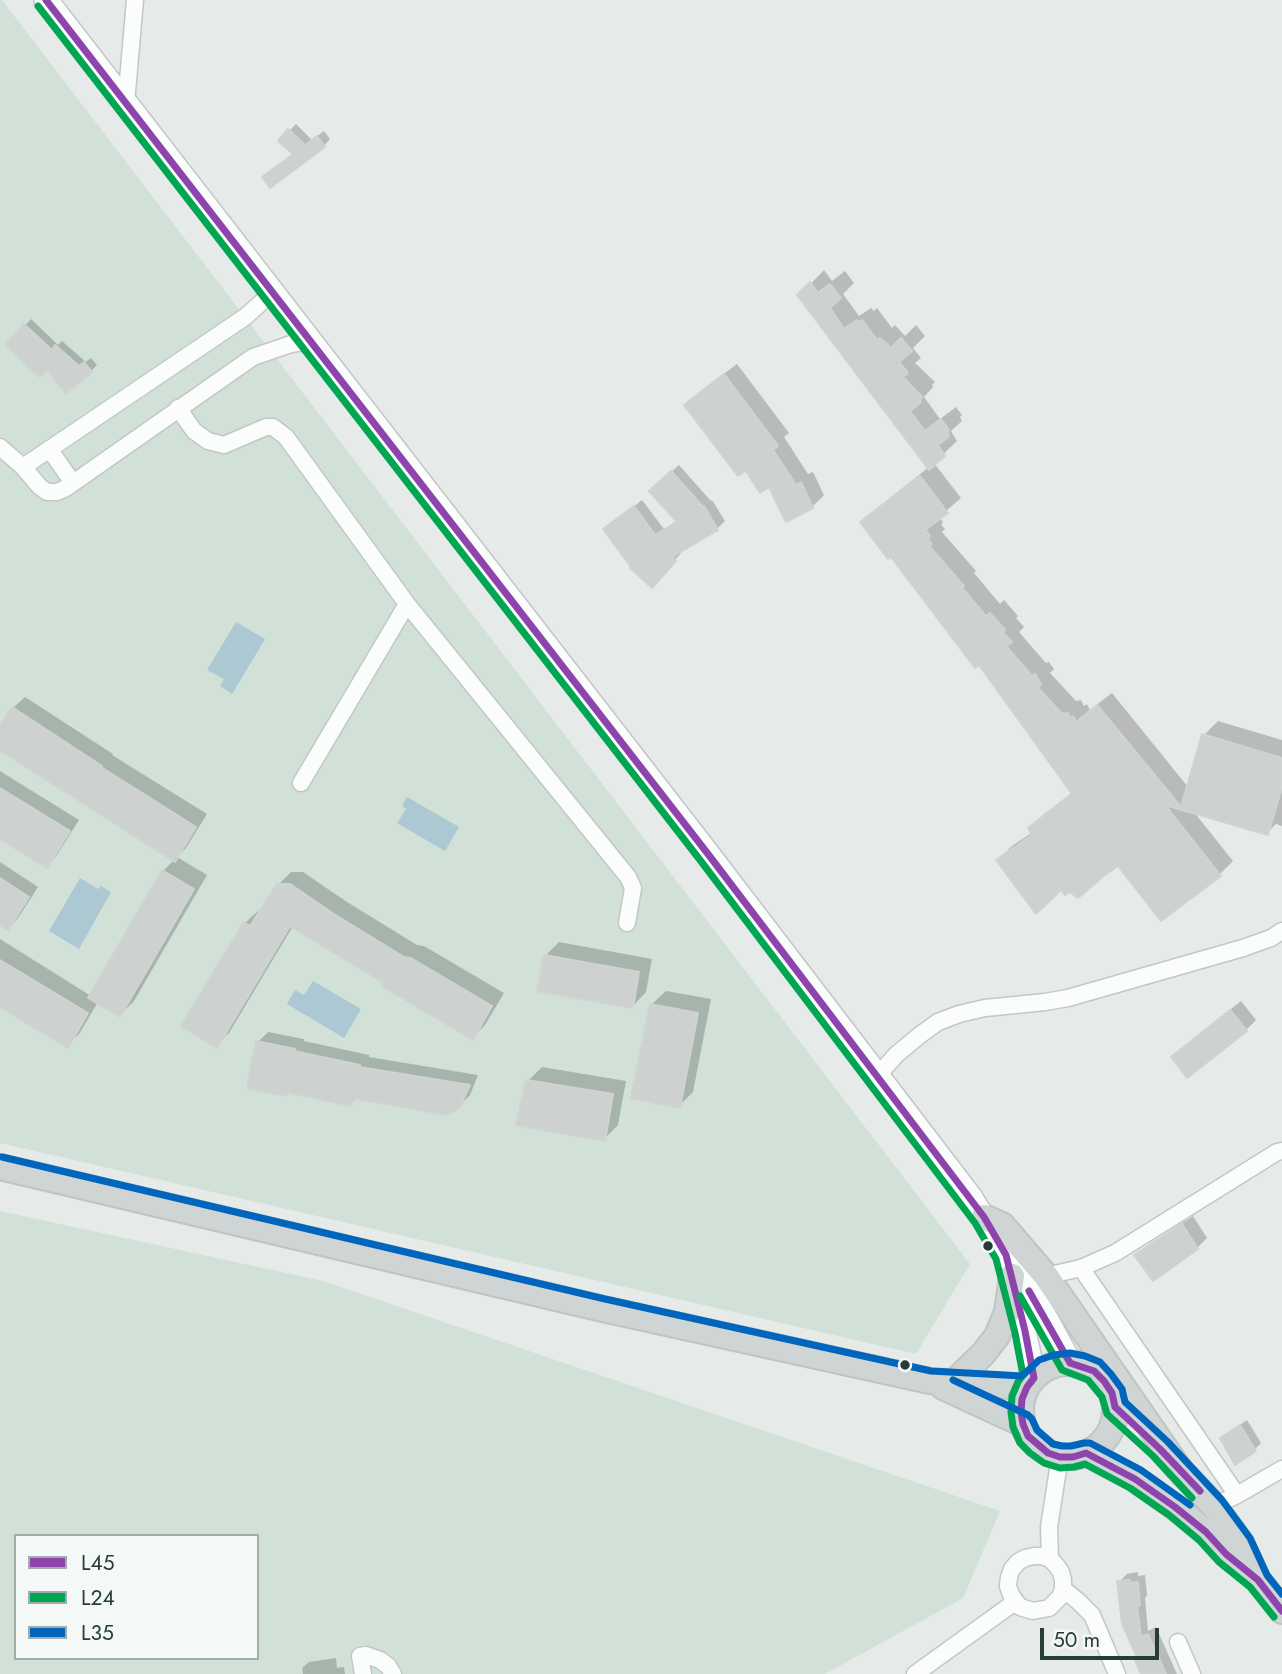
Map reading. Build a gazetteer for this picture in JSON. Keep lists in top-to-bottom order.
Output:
{
  "lines": ["transit line L45", "transit line L24", "transit line L35"],
  "legend": ["L45", "L24", "L35"],
  "scale_bar": "50 m"
}
